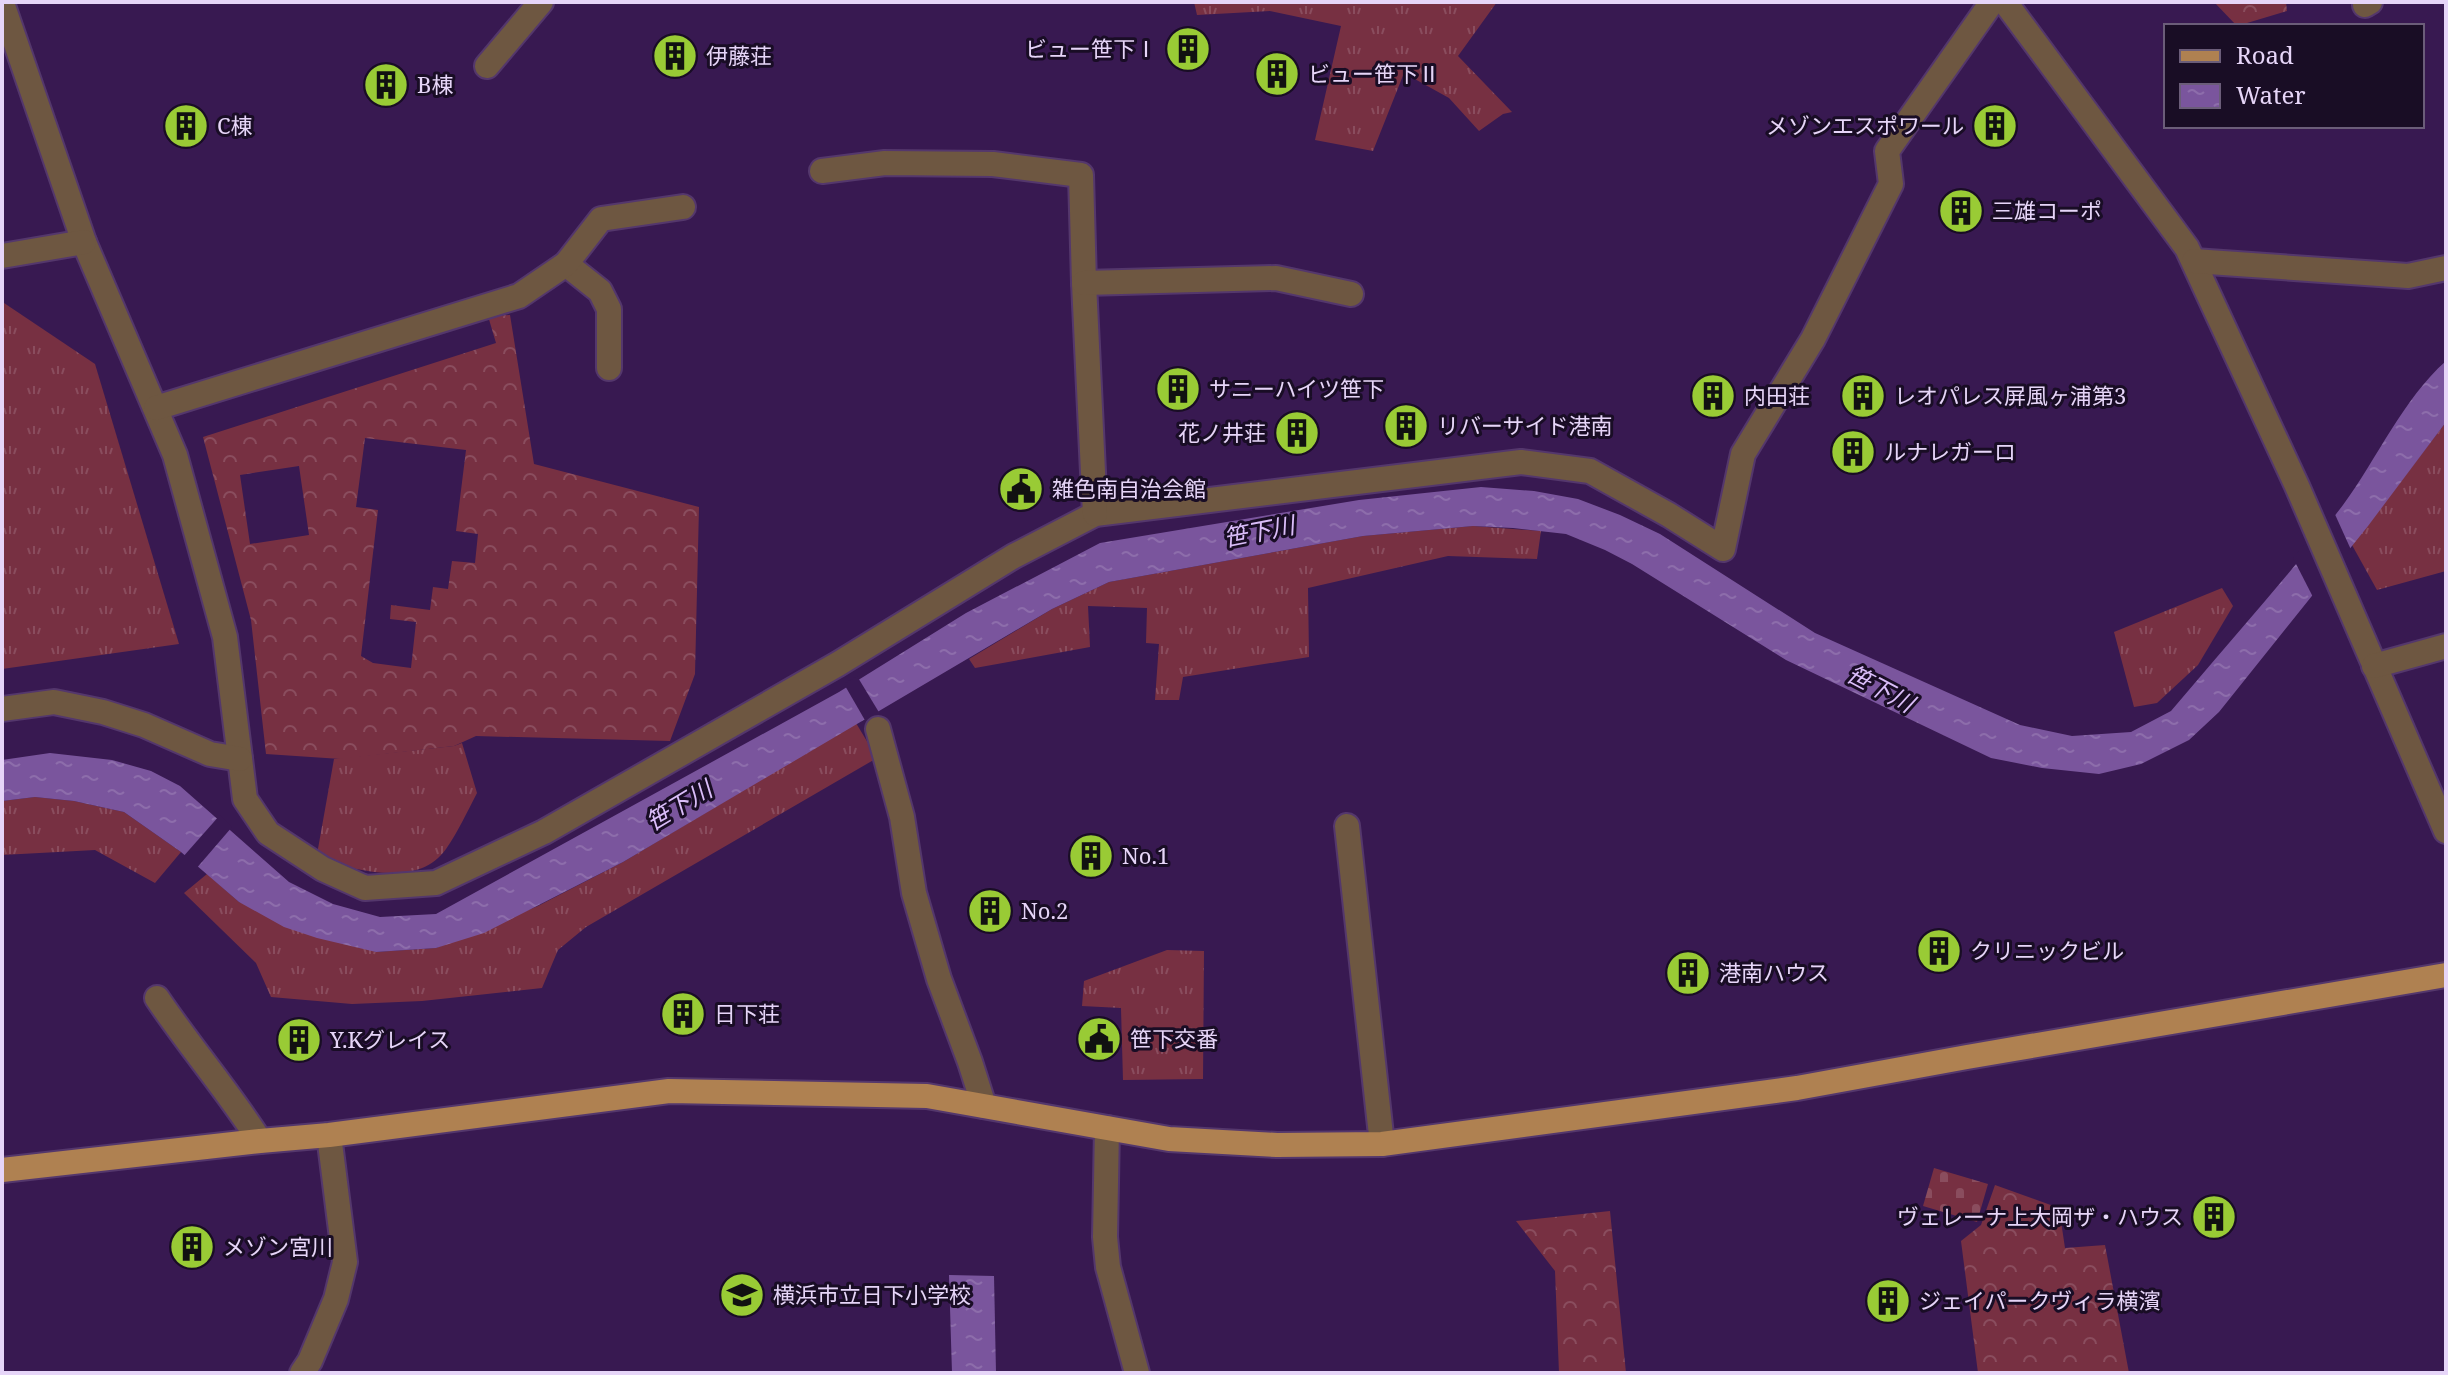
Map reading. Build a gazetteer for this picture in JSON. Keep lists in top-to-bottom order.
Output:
{
  "water": ["笹下川"],
  "places": {
    "building": [
      "ビュー笹下Ⅰ",
      "伊藤荘",
      "ビュー笹下Ⅱ",
      "B棟",
      "C棟",
      "メゾンエスポワール",
      "三雄コーポ",
      "サニーハイツ笹下",
      "内田荘",
      "レオパレス屏風ヶ浦第3",
      "リバーサイド港南",
      "花ノ井荘",
      "ルナレガーロ",
      "No.1",
      "No.2",
      "クリニックビル",
      "港南ハウス",
      "日下荘",
      "Y.Kグレイス",
      "ヴェレーナ上大岡ザ・ハウス",
      "メゾン宮川",
      "ジェイパークヴィラ横濱"
    ],
    "public building": ["雑色南自治会館", "笹下交番"],
    "school or university": ["横浜市立日下小学校"]
  },
  "legend": ["Road", "Water"]
}
